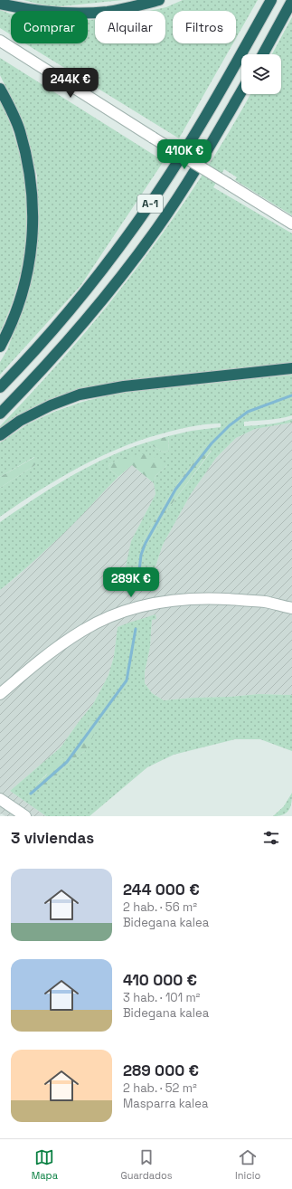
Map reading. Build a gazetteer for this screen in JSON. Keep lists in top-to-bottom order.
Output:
{
  "streets": {
    "highway": ["A-1"]
  },
  "page": {
    "chip": ["Comprar", "Alquilar", "Filtros"],
    "price": ["244K €", "410K €", "289K €"],
    "heading": "3 viviendas",
    "list": [
      {
        "name": "244 000 €",
        "note": "2 hab. · 56 m² · Bidegana kalea"
      },
      {
        "name": "410 000 €",
        "note": "3 hab. · 101 m² · Bidegana kalea"
      },
      {
        "name": "289 000 €",
        "note": "2 hab. · 52 m² · Masparra kalea"
      }
    ],
    "tabs": ["Mapa", "Guardados", "Inicio"]
  }
}
